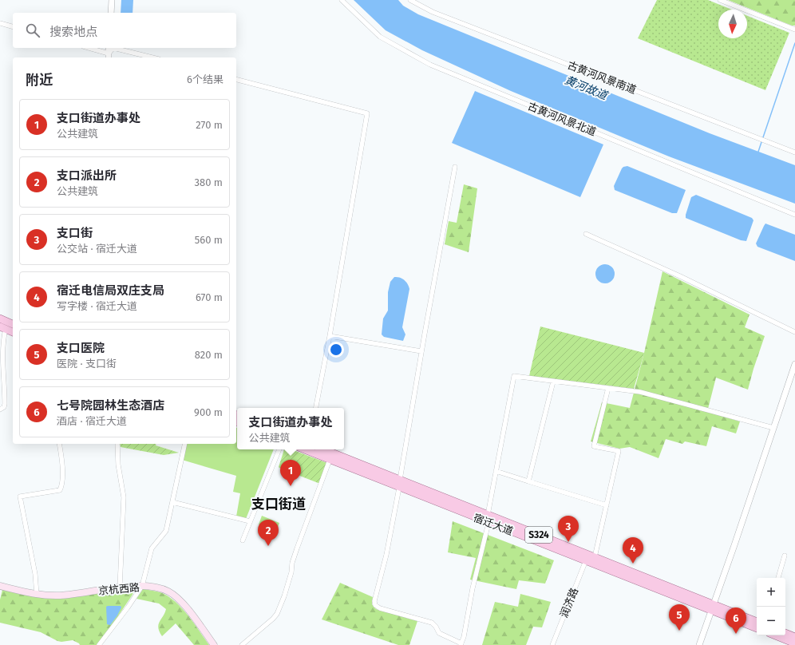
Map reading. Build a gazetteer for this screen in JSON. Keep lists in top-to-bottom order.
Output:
{
  "streets": {
    "main road": ["宿迁大道", "S324", "京杭西路"],
    "street": ["古黄河风景南道", "古黄河风景北道", "润济路"]
  },
  "crossings": [
    ["宿迁大道", "润济路"]
  ],
  "districts": ["支口街道"],
  "water": ["黄河故道"],
  "north": "bottom",
  "page": {
    "search": "搜索地点",
    "heading": ["附近", "6个结果"],
    "list": [
      {
        "mark": "1",
        "name": "支口街道办事处",
        "note": "公共建筑",
        "value": "270 m"
      },
      {
        "mark": "2",
        "name": "支口派出所",
        "note": "公共建筑",
        "value": "380 m"
      },
      {
        "mark": "3",
        "name": "支口街",
        "note": "公交站 · 宿迁大道",
        "value": "560 m"
      },
      {
        "mark": "4",
        "name": "宿迁电信局双庄支局",
        "note": "写字楼 · 宿迁大道",
        "value": "670 m"
      },
      {
        "mark": "5",
        "name": "支口医院",
        "note": "医院 · 支口街",
        "value": "820 m"
      },
      {
        "mark": "6",
        "name": "七号院园林生态酒店",
        "note": "酒店 · 宿迁大道",
        "value": "900 m"
      }
    ],
    "popup": ["支口街道办事处", "公共建筑"],
    "pins": [
      "1",
      "3",
      "2",
      "4",
      "5",
      "6"
    ],
    "map_buttons": ["+", "−"]
  }
}
